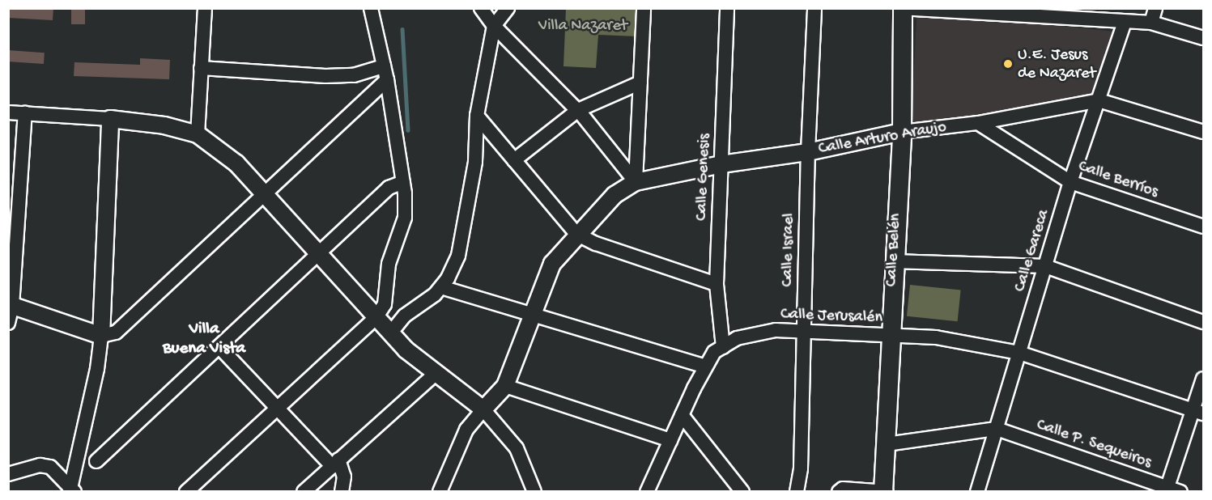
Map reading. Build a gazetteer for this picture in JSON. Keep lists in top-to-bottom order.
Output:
{
  "streets": {
    "main road": ["Calle Belén"],
    "street": [
      "Calle Arturo Araujo",
      "Calle Genesis",
      "Calle Berríos",
      "Calle Israel",
      "Calle Gareca",
      "Calle Jerusalén",
      "Calle P. Sequeiros"
    ]
  },
  "crossings": [
    ["Calle Arturo Araujo", "Calle Genesis"],
    ["Calle Arturo Araujo", "Calle Berríos"],
    ["Calle Arturo Araujo", "Calle Israel"],
    ["Calle Arturo Araujo", "Calle Belén"],
    ["Calle Arturo Araujo", "Calle Gareca"],
    ["Calle Genesis", "Calle Jerusalén"],
    ["Calle Berríos", "Calle Gareca"],
    ["Calle Israel", "Calle Jerusalén"],
    ["Calle Belén", "Calle Jerusalén"],
    ["Calle Gareca", "Calle Jerusalén"],
    ["Calle Gareca", "Calle P. Sequeiros"]
  ],
  "districts": ["Villa Buena Vista"],
  "parks": ["Villa Nazaret"],
  "places": ["U.E. Jesus de Nazaret"]
}
